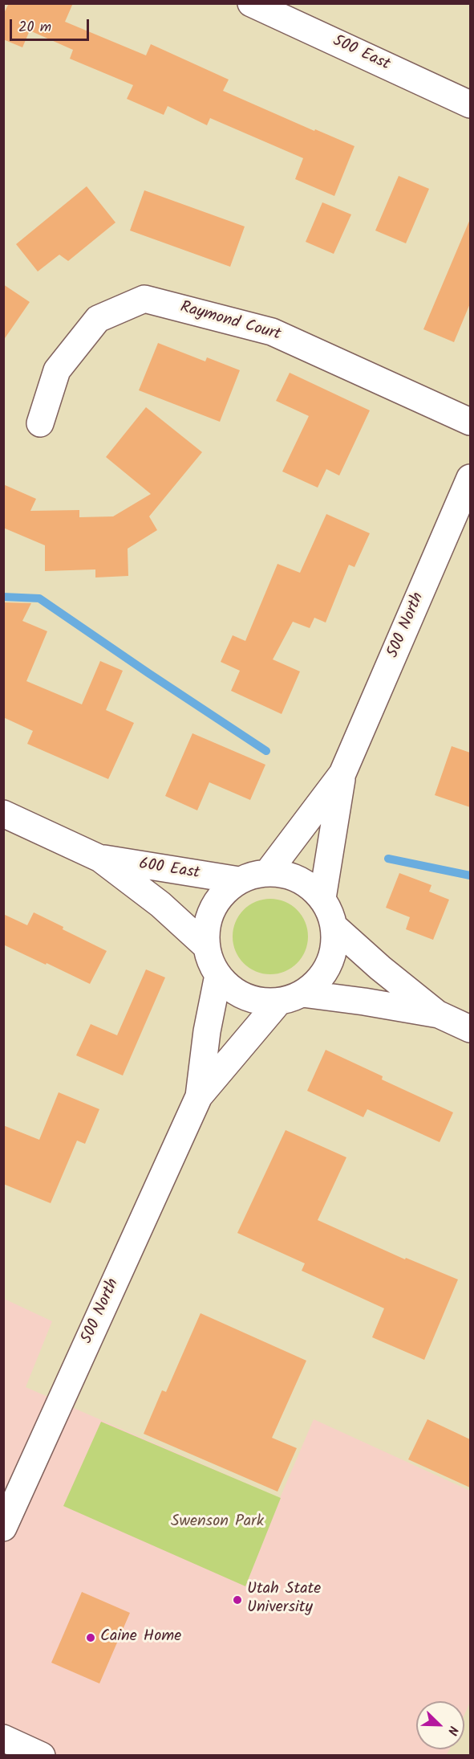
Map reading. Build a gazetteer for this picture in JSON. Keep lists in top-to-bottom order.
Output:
{
  "streets": {
    "street": [
      "500 East",
      "Raymond Court",
      "500 North",
      "600 East"
    ]
  },
  "crossings": [
    ["500 North", "600 East"]
  ],
  "parks": ["Swenson Park"],
  "places": ["Utah State University", "Caine Home"],
  "scale_bar": "20 m",
  "north": "bottom right"
}
